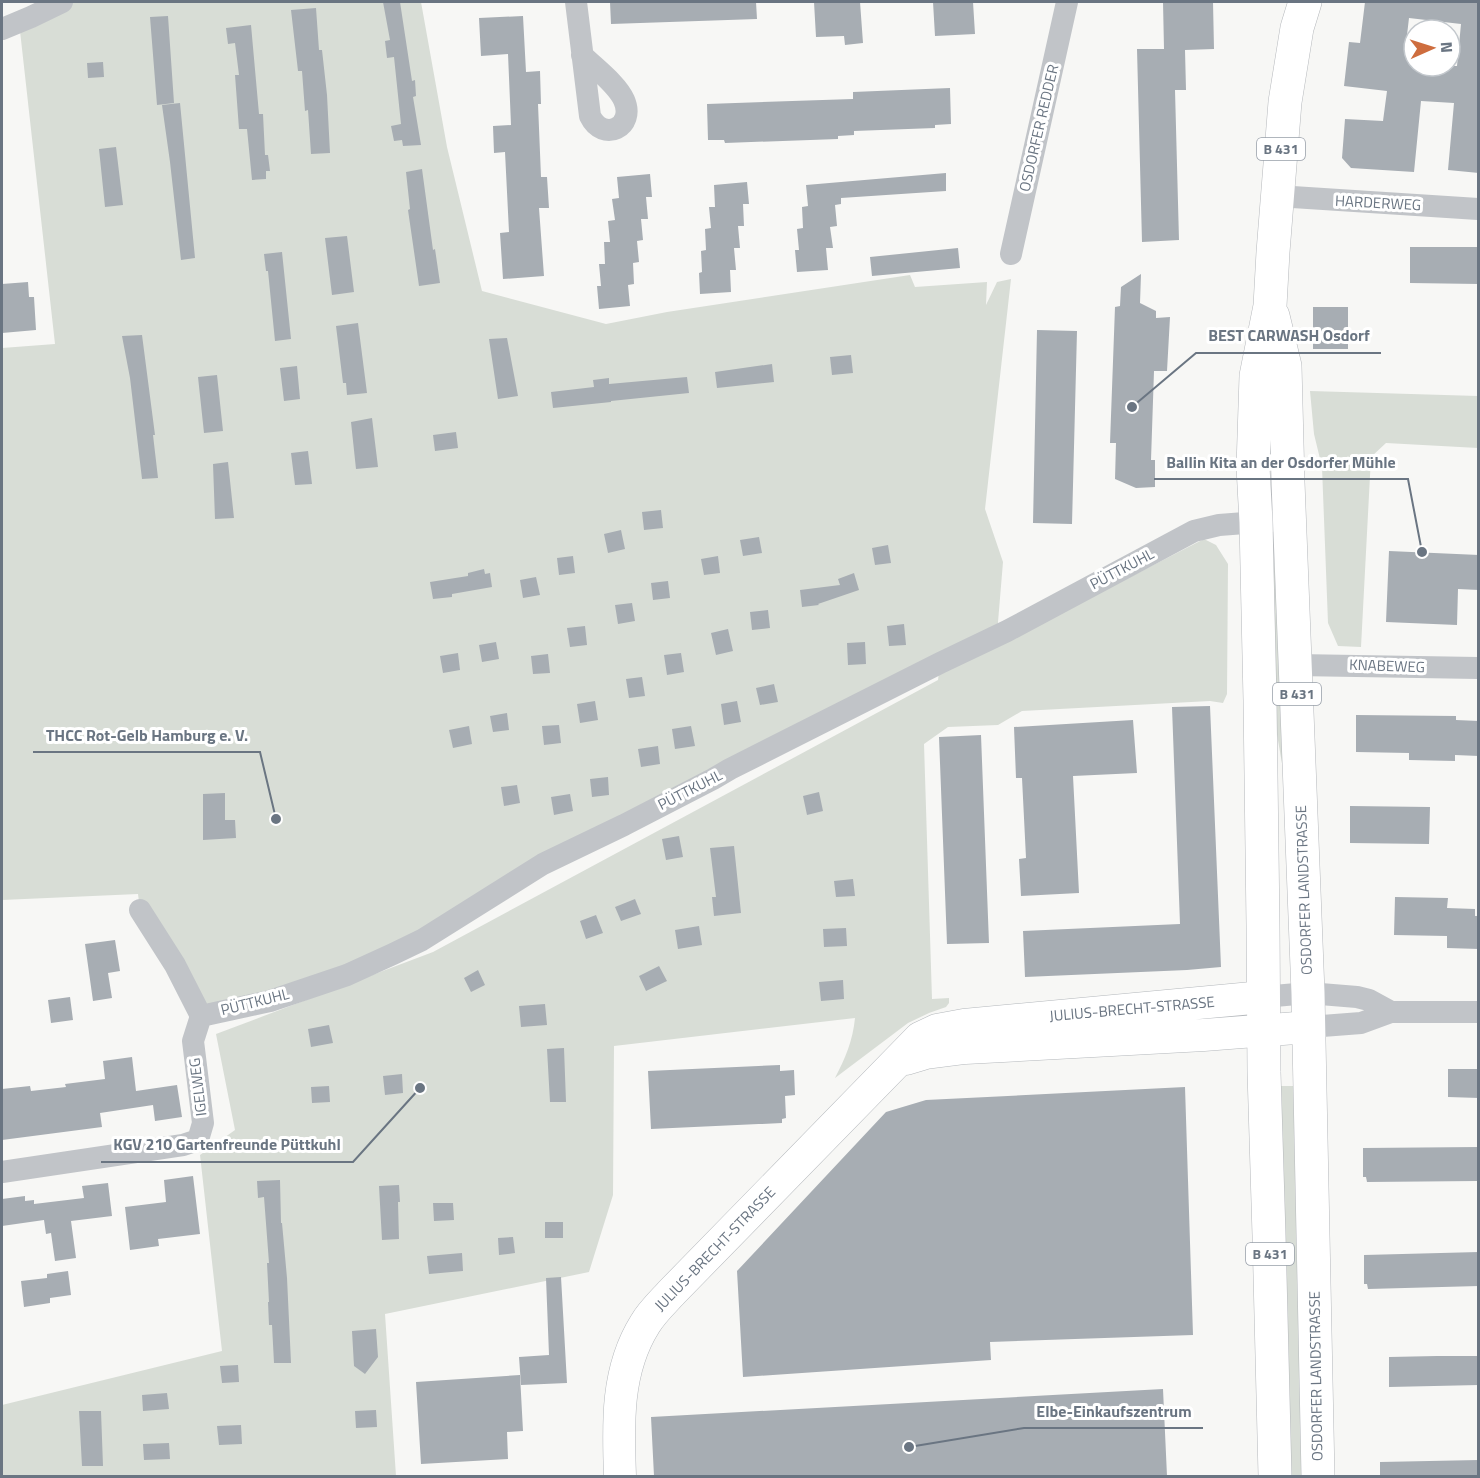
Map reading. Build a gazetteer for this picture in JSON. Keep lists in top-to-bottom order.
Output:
{
  "streets": {
    "main road": ["B 431", "OSDORFER LANDSTRASSE"],
    "street": [
      "OSDORFER REDDER",
      "HARDERWEG",
      "PÜTTKUHL",
      "KNABEWEG",
      "JULIUS-BRECHT-STRASSE",
      "IGELWEG"
    ]
  },
  "crossings": [
    ["HARDERWEG", "OSDORFER LANDSTRASSE"],
    ["PÜTTKUHL", "OSDORFER LANDSTRASSE"],
    ["PÜTTKUHL", "IGELWEG"],
    ["KNABEWEG", "OSDORFER LANDSTRASSE"],
    ["OSDORFER LANDSTRASSE", "JULIUS-BRECHT-STRASSE"]
  ],
  "places": [
    "BEST CARWASH Osdorf",
    "Ballin Kita an der Osdorfer Mühle",
    "THCC Rot-Gelb Hamburg e. V.",
    "KGV 210 Gartenfreunde Püttkuhl",
    "Elbe-Einkaufszentrum"
  ],
  "north": "right"
}
